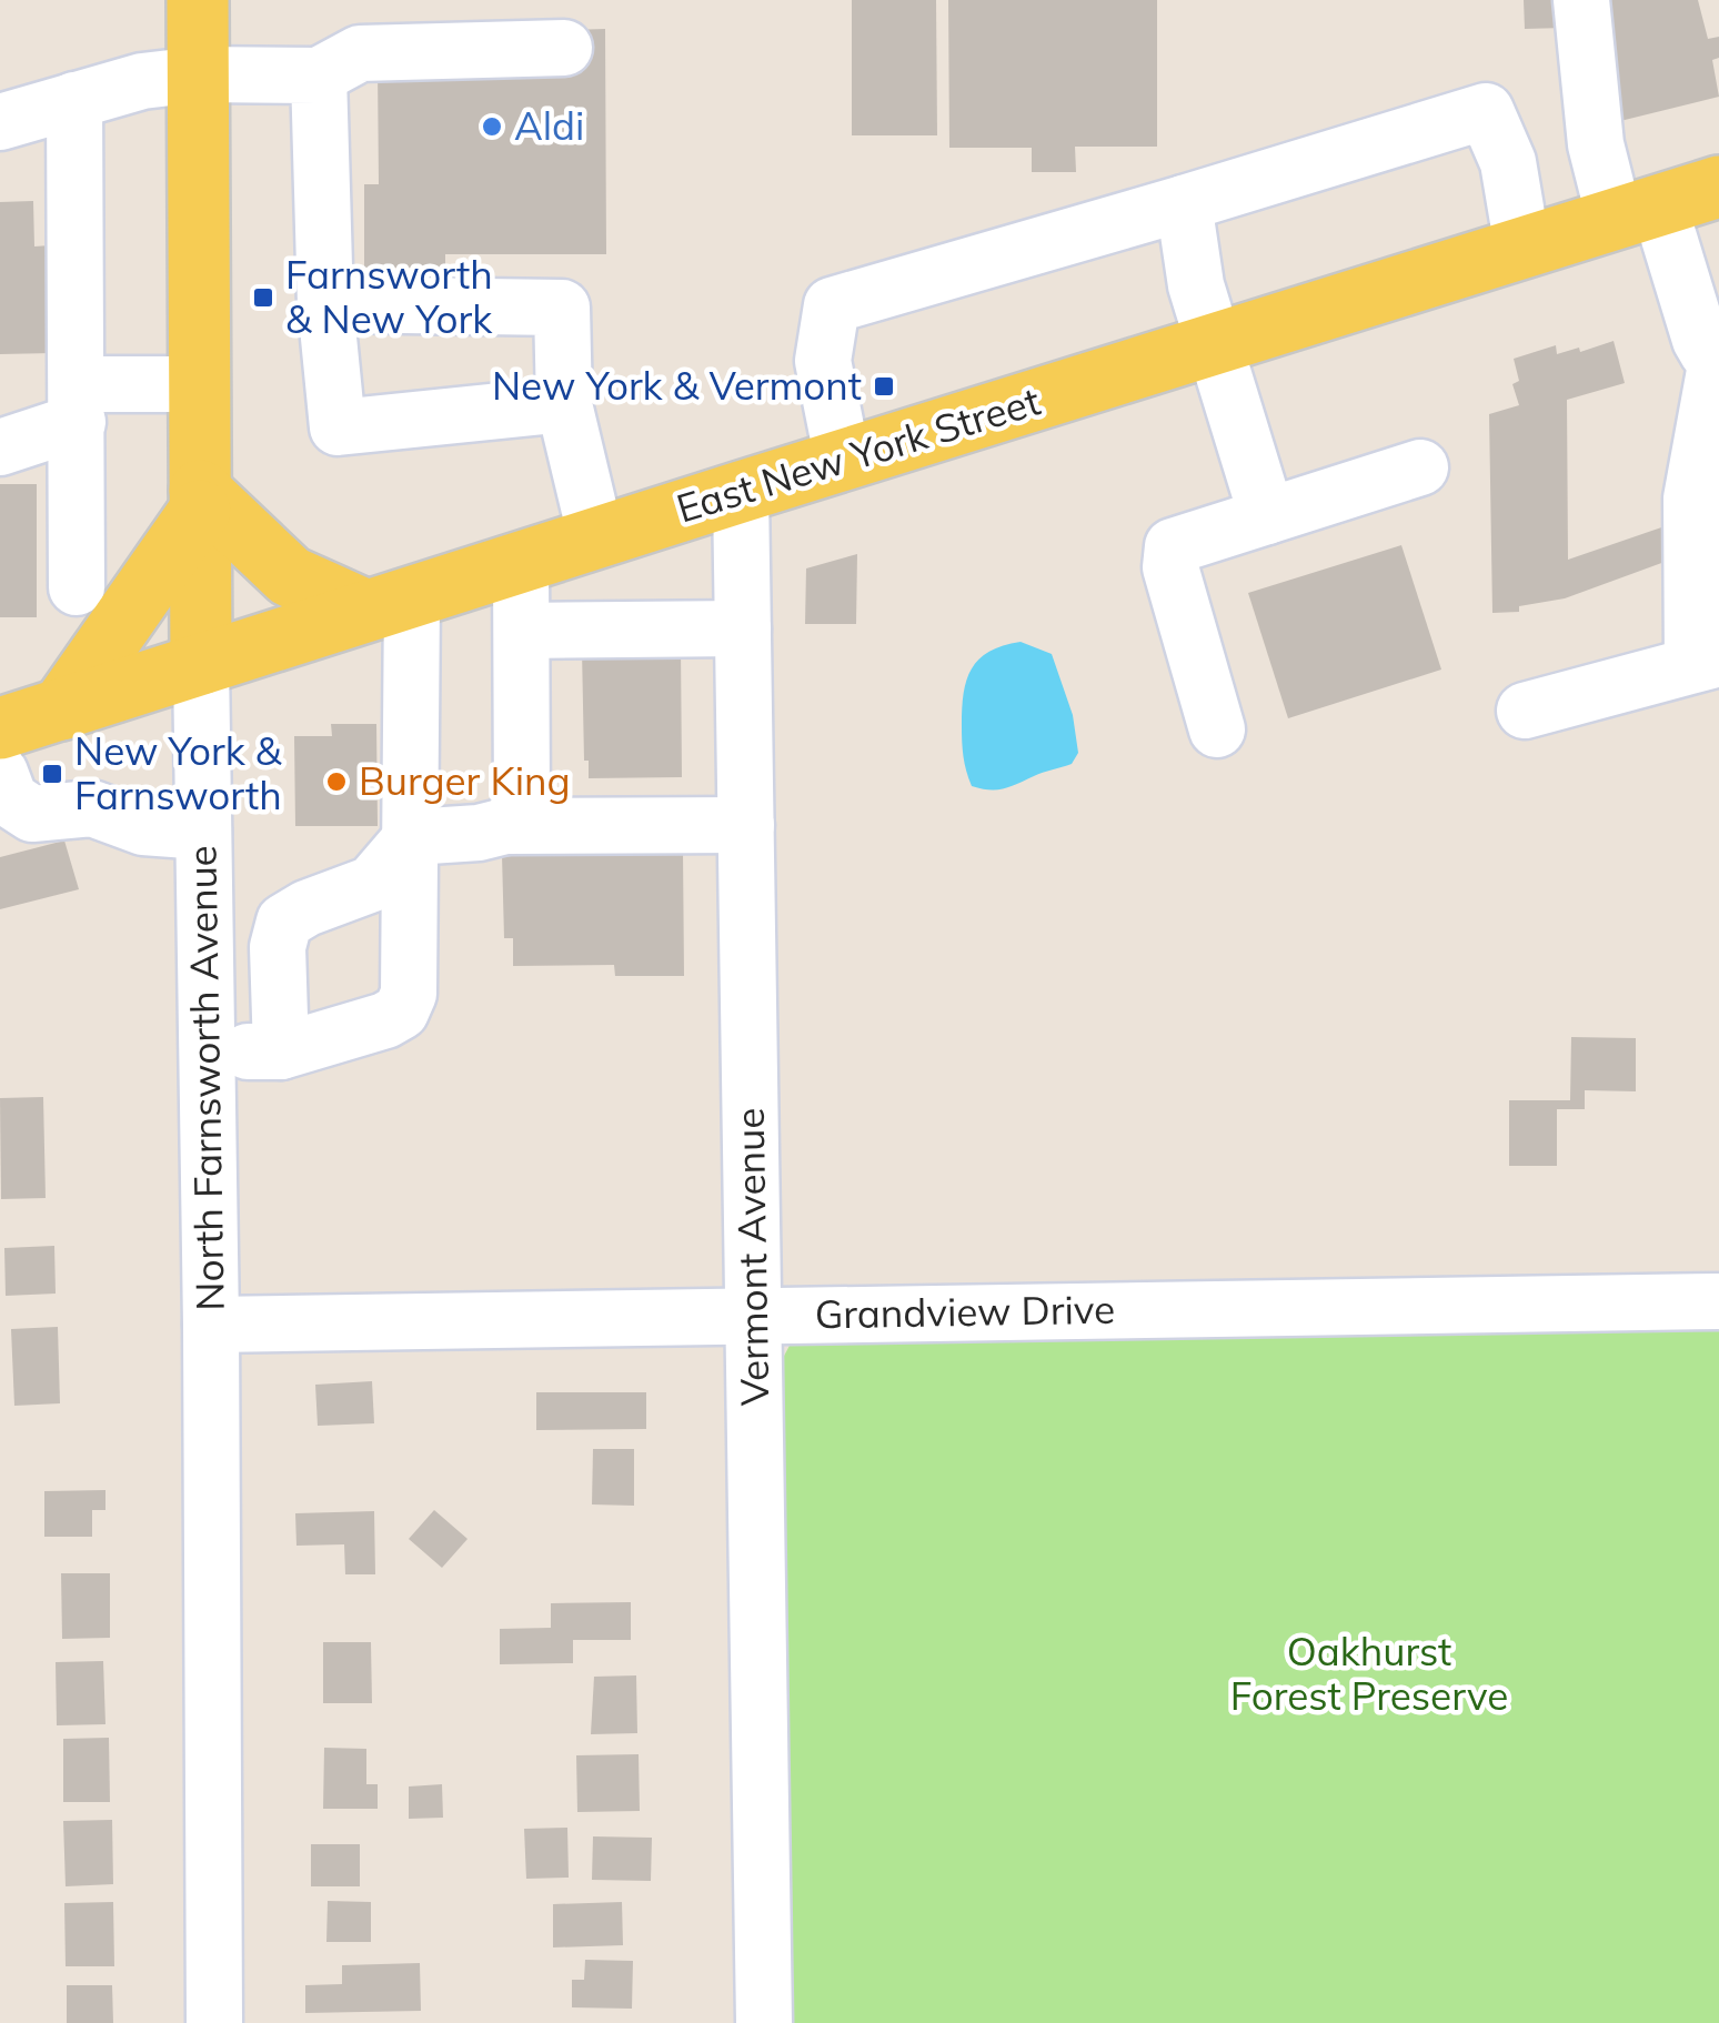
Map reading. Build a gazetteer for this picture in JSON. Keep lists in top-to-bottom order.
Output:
{
  "streets": {
    "main road": ["East New York Street", "North Farnsworth Avenue"],
    "street": ["Vermont Avenue", "Grandview Drive"]
  },
  "crossings": [
    ["East New York Street", "North Farnsworth Avenue"],
    ["East New York Street", "Vermont Avenue"],
    ["North Farnsworth Avenue", "Grandview Drive"],
    ["Vermont Avenue", "Grandview Drive"]
  ],
  "parks": ["Oakhurst Forest Preserve"],
  "places": {
    "other": ["Aldi", "Burger King"],
    "transit": ["Farnsworth & New York", "New York & Vermont", "New York & Farnsworth"]
  }
}
